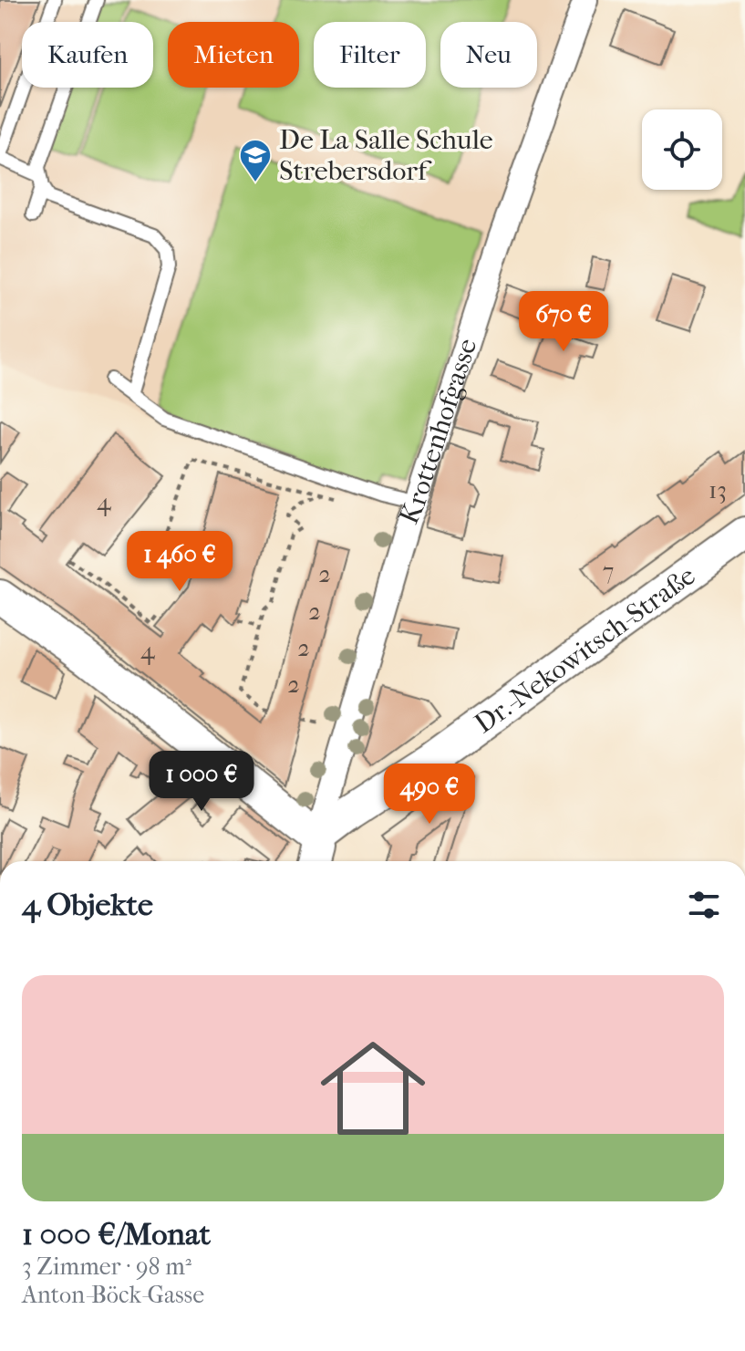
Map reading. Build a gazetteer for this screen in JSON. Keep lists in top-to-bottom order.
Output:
{
  "streets": {
    "main road": ["Dr.-Nekowitsch-Straße"],
    "street": ["Krottenhofgasse"]
  },
  "crossings": [
    ["Krottenhofgasse", "Dr.-Nekowitsch-Straße"]
  ],
  "places": {
    "school or university": ["De La Salle Schule Strebersdorf"]
  },
  "house_numbers": [
    "13",
    "4",
    "7",
    "2",
    "2",
    "2",
    "4",
    "2"
  ],
  "page": {
    "chip": [
      "Kaufen",
      "Mieten",
      "Filter",
      "Neu"
    ],
    "price": [
      "670 €",
      "1 460 €",
      "1 000 €",
      "490 €"
    ],
    "heading": "4 Objekte",
    "list": [
      {
        "name": "1 000 €/Monat",
        "note": "3 Zimmer · 98 m² · Anton-Böck-Gasse"
      }
    ]
  }
}
